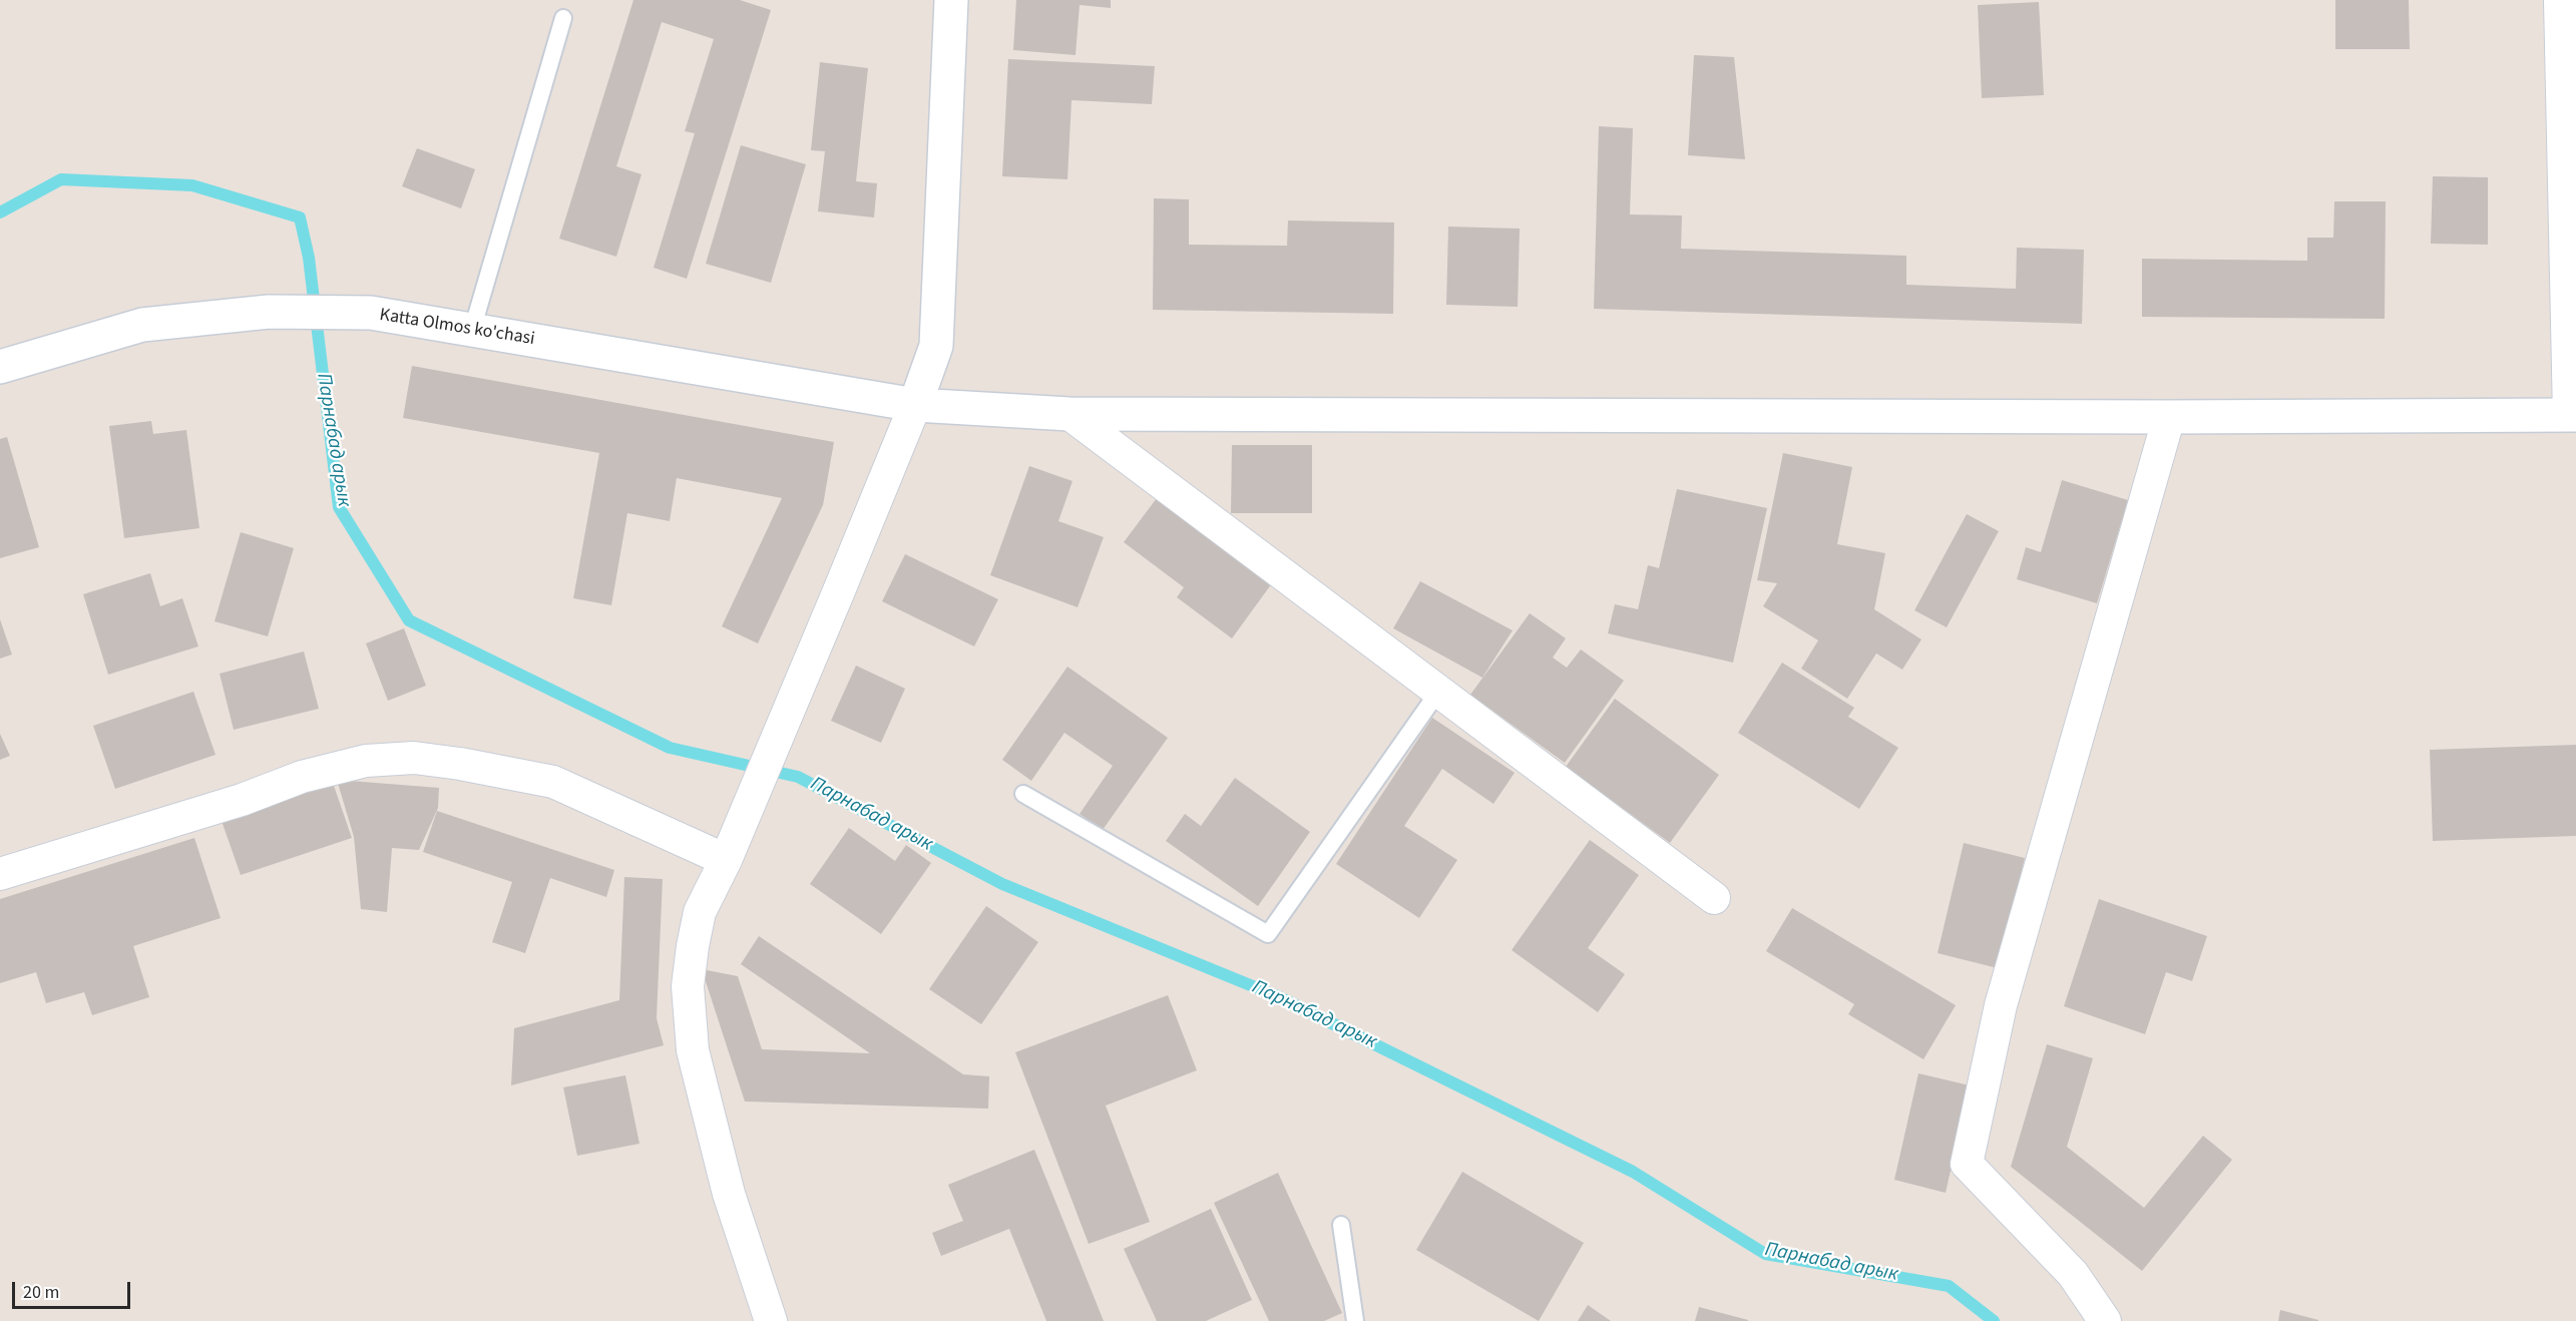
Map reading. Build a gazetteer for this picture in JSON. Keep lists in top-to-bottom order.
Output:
{
  "streets": {
    "street": ["Katta Olmos ko'chasi"]
  },
  "water": ["Парнабад арык"],
  "scale_bar": "20 m"
}
